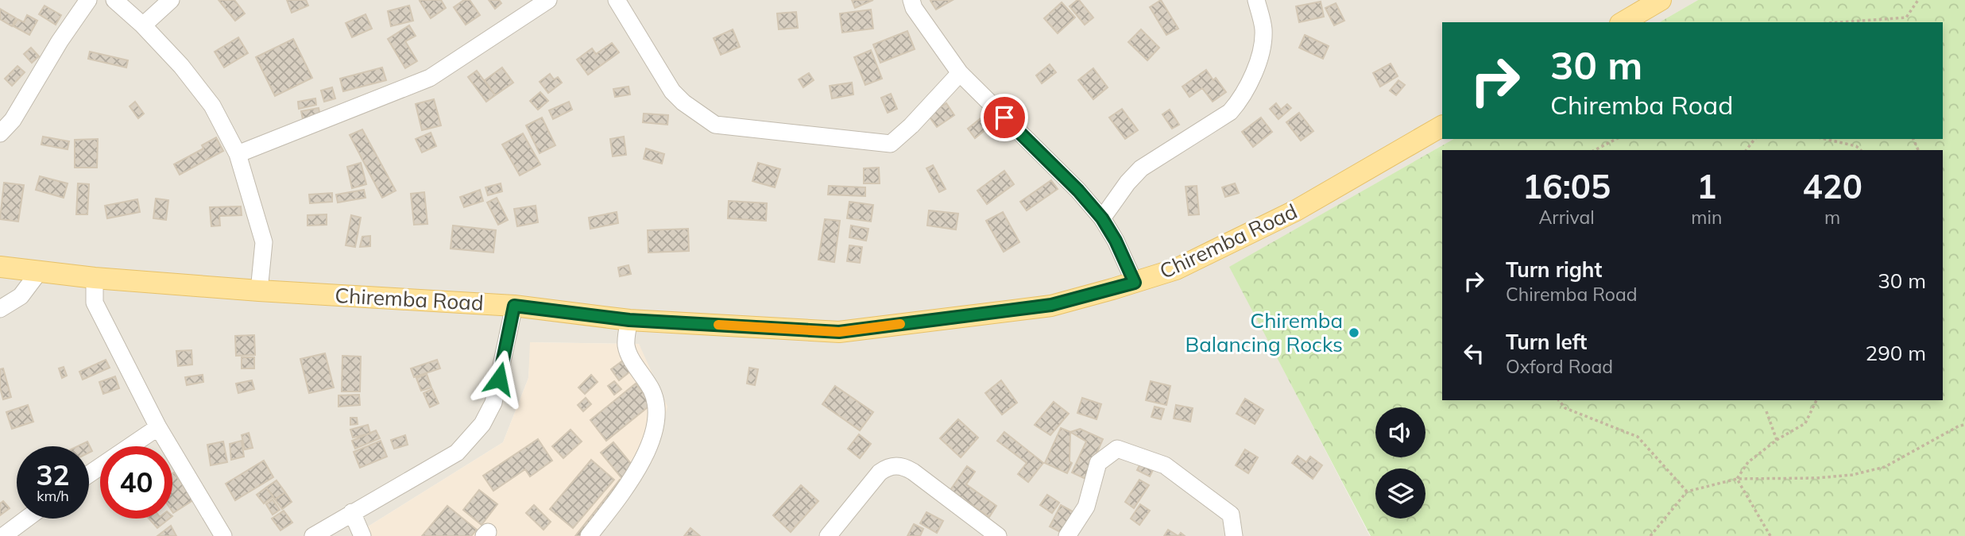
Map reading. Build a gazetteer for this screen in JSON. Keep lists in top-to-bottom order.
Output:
{
  "streets": {
    "main road": ["Chiremba Road"]
  },
  "places": ["Chiremba Balancing Rocks"],
  "page": {
    "turn": ["30 m", "Chiremba Road"],
    "eta": [
      "16:05",
      "Arrival",
      "1",
      "min",
      "420",
      "m"
    ],
    "list": [
      {
        "name": "Turn right",
        "note": "Chiremba Road",
        "value": "30 m"
      },
      {
        "name": "Turn left",
        "note": "Oxford Road",
        "value": "290 m"
      }
    ],
    "speed": "32 km/h",
    "limit": "40"
  }
}
